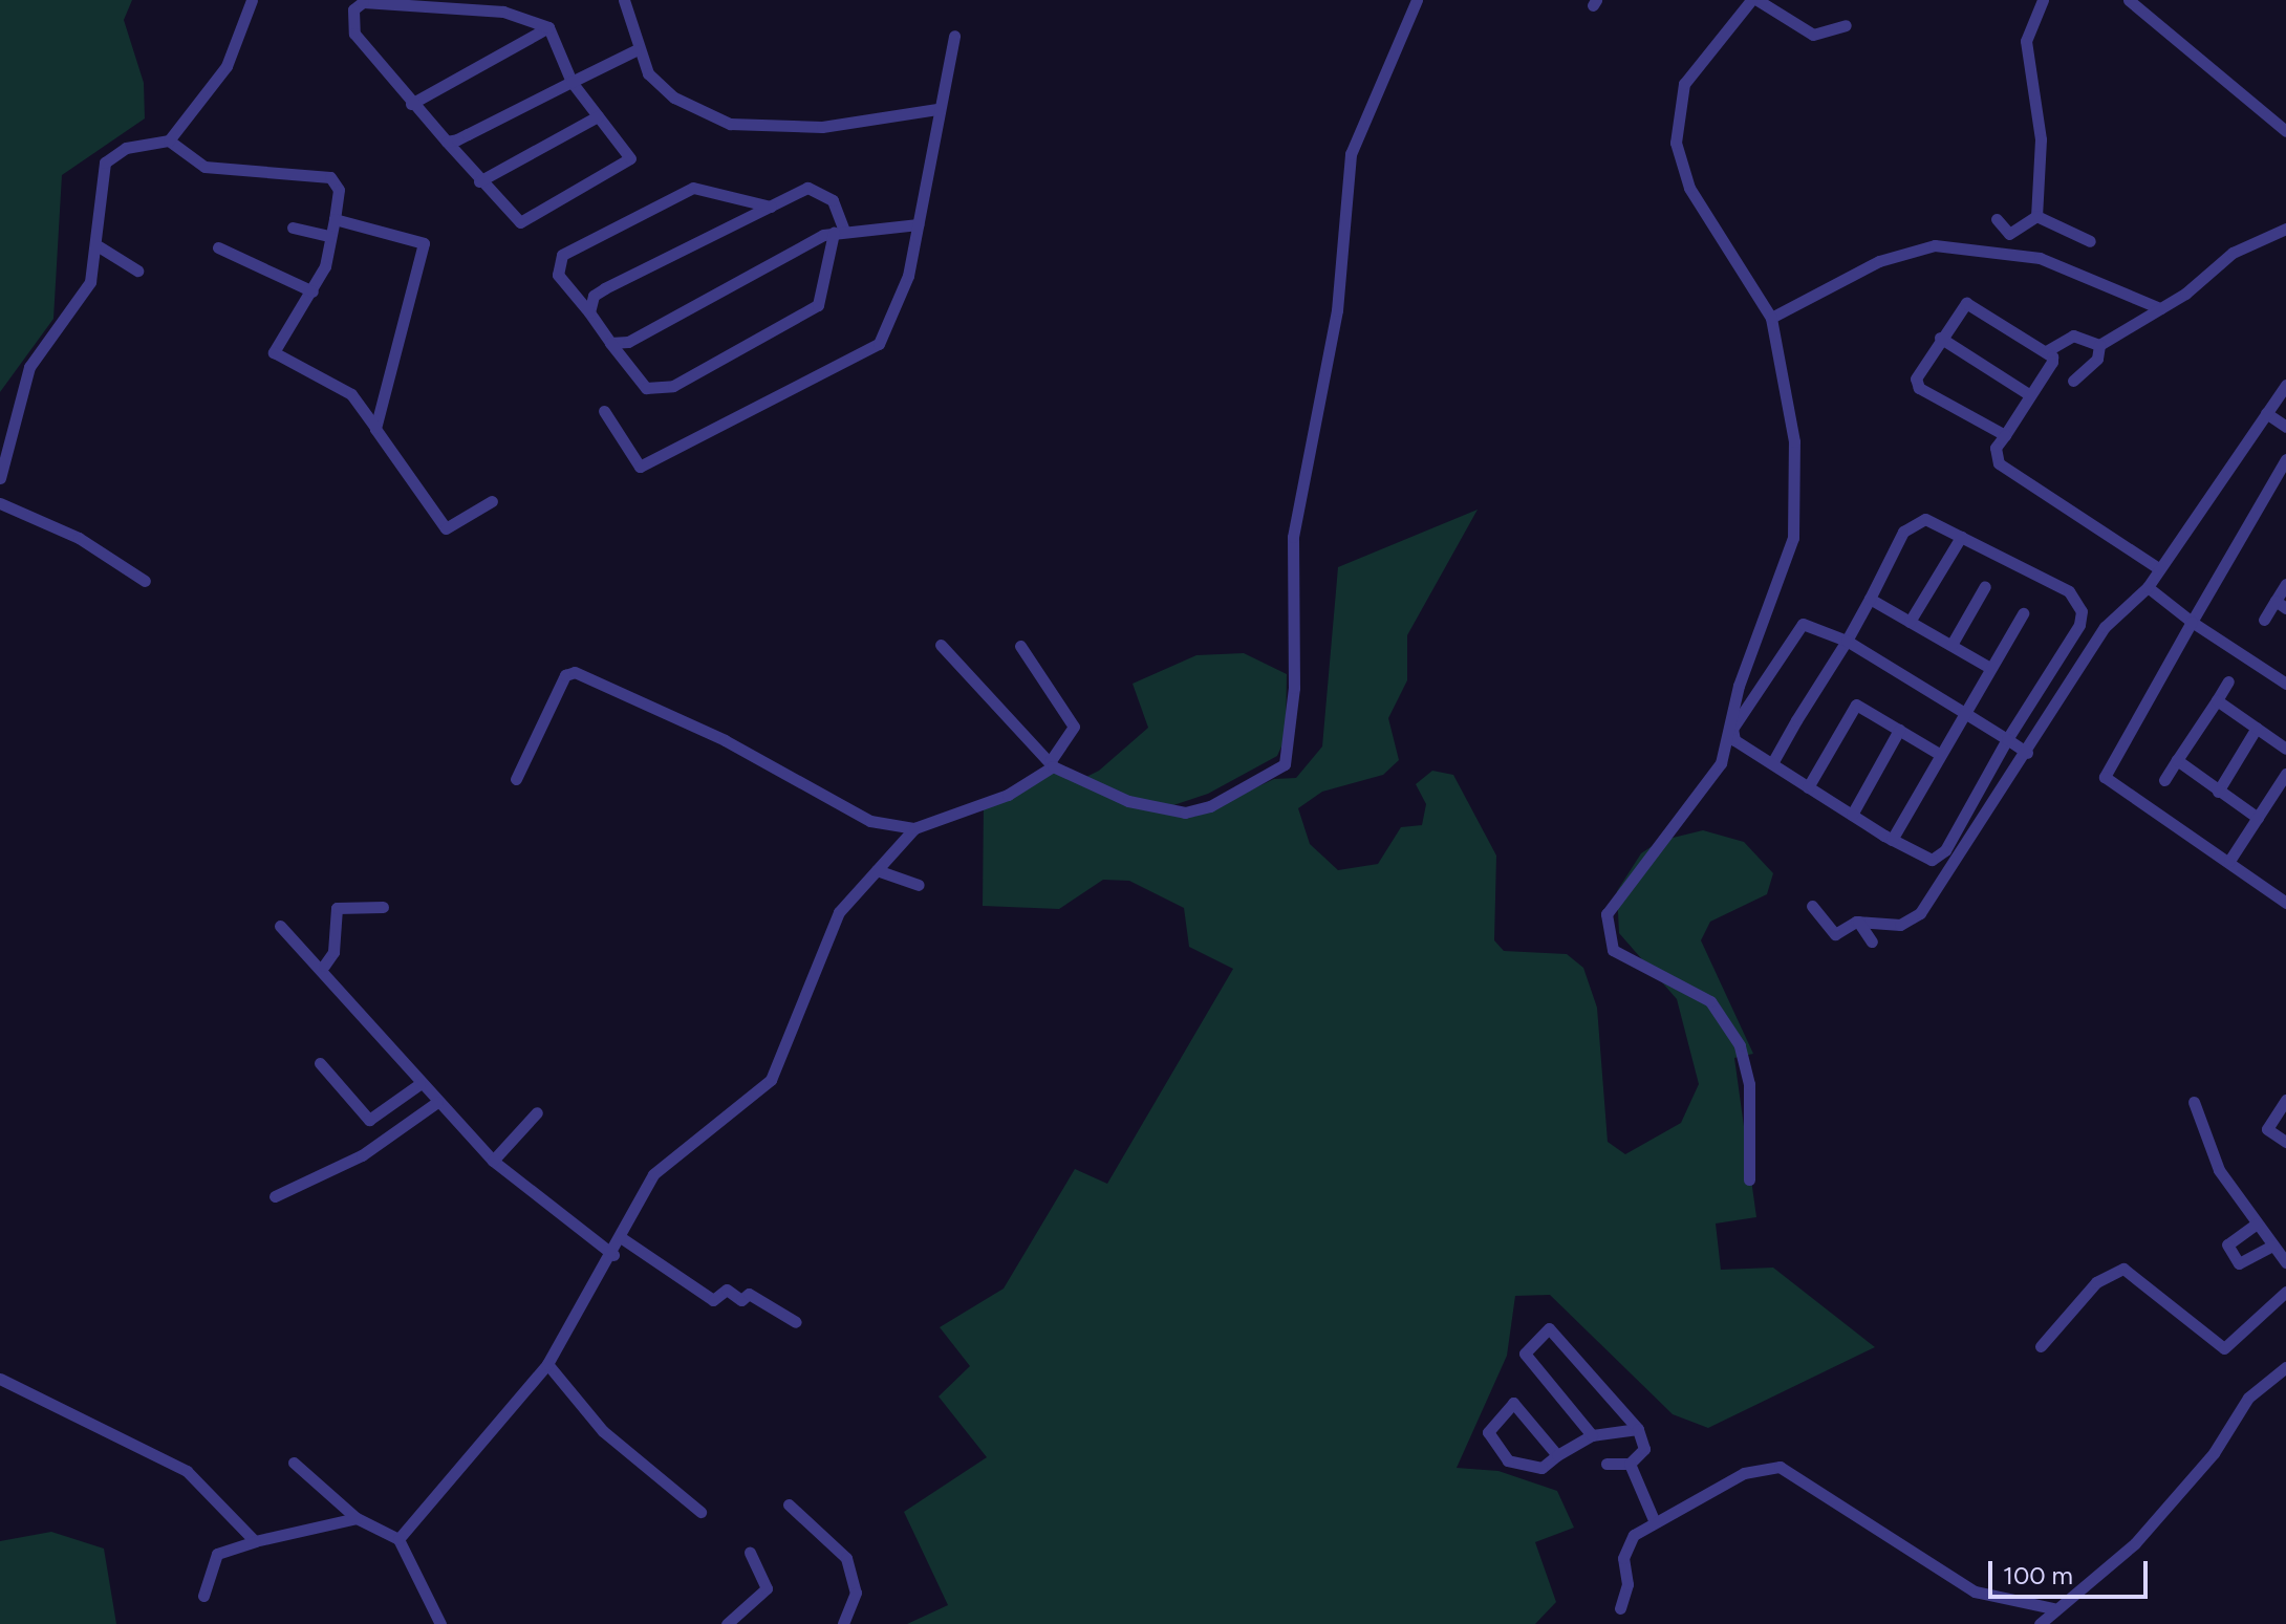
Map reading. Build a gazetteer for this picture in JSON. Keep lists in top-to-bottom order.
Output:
{
  "scale_bar": "100 m"
}
